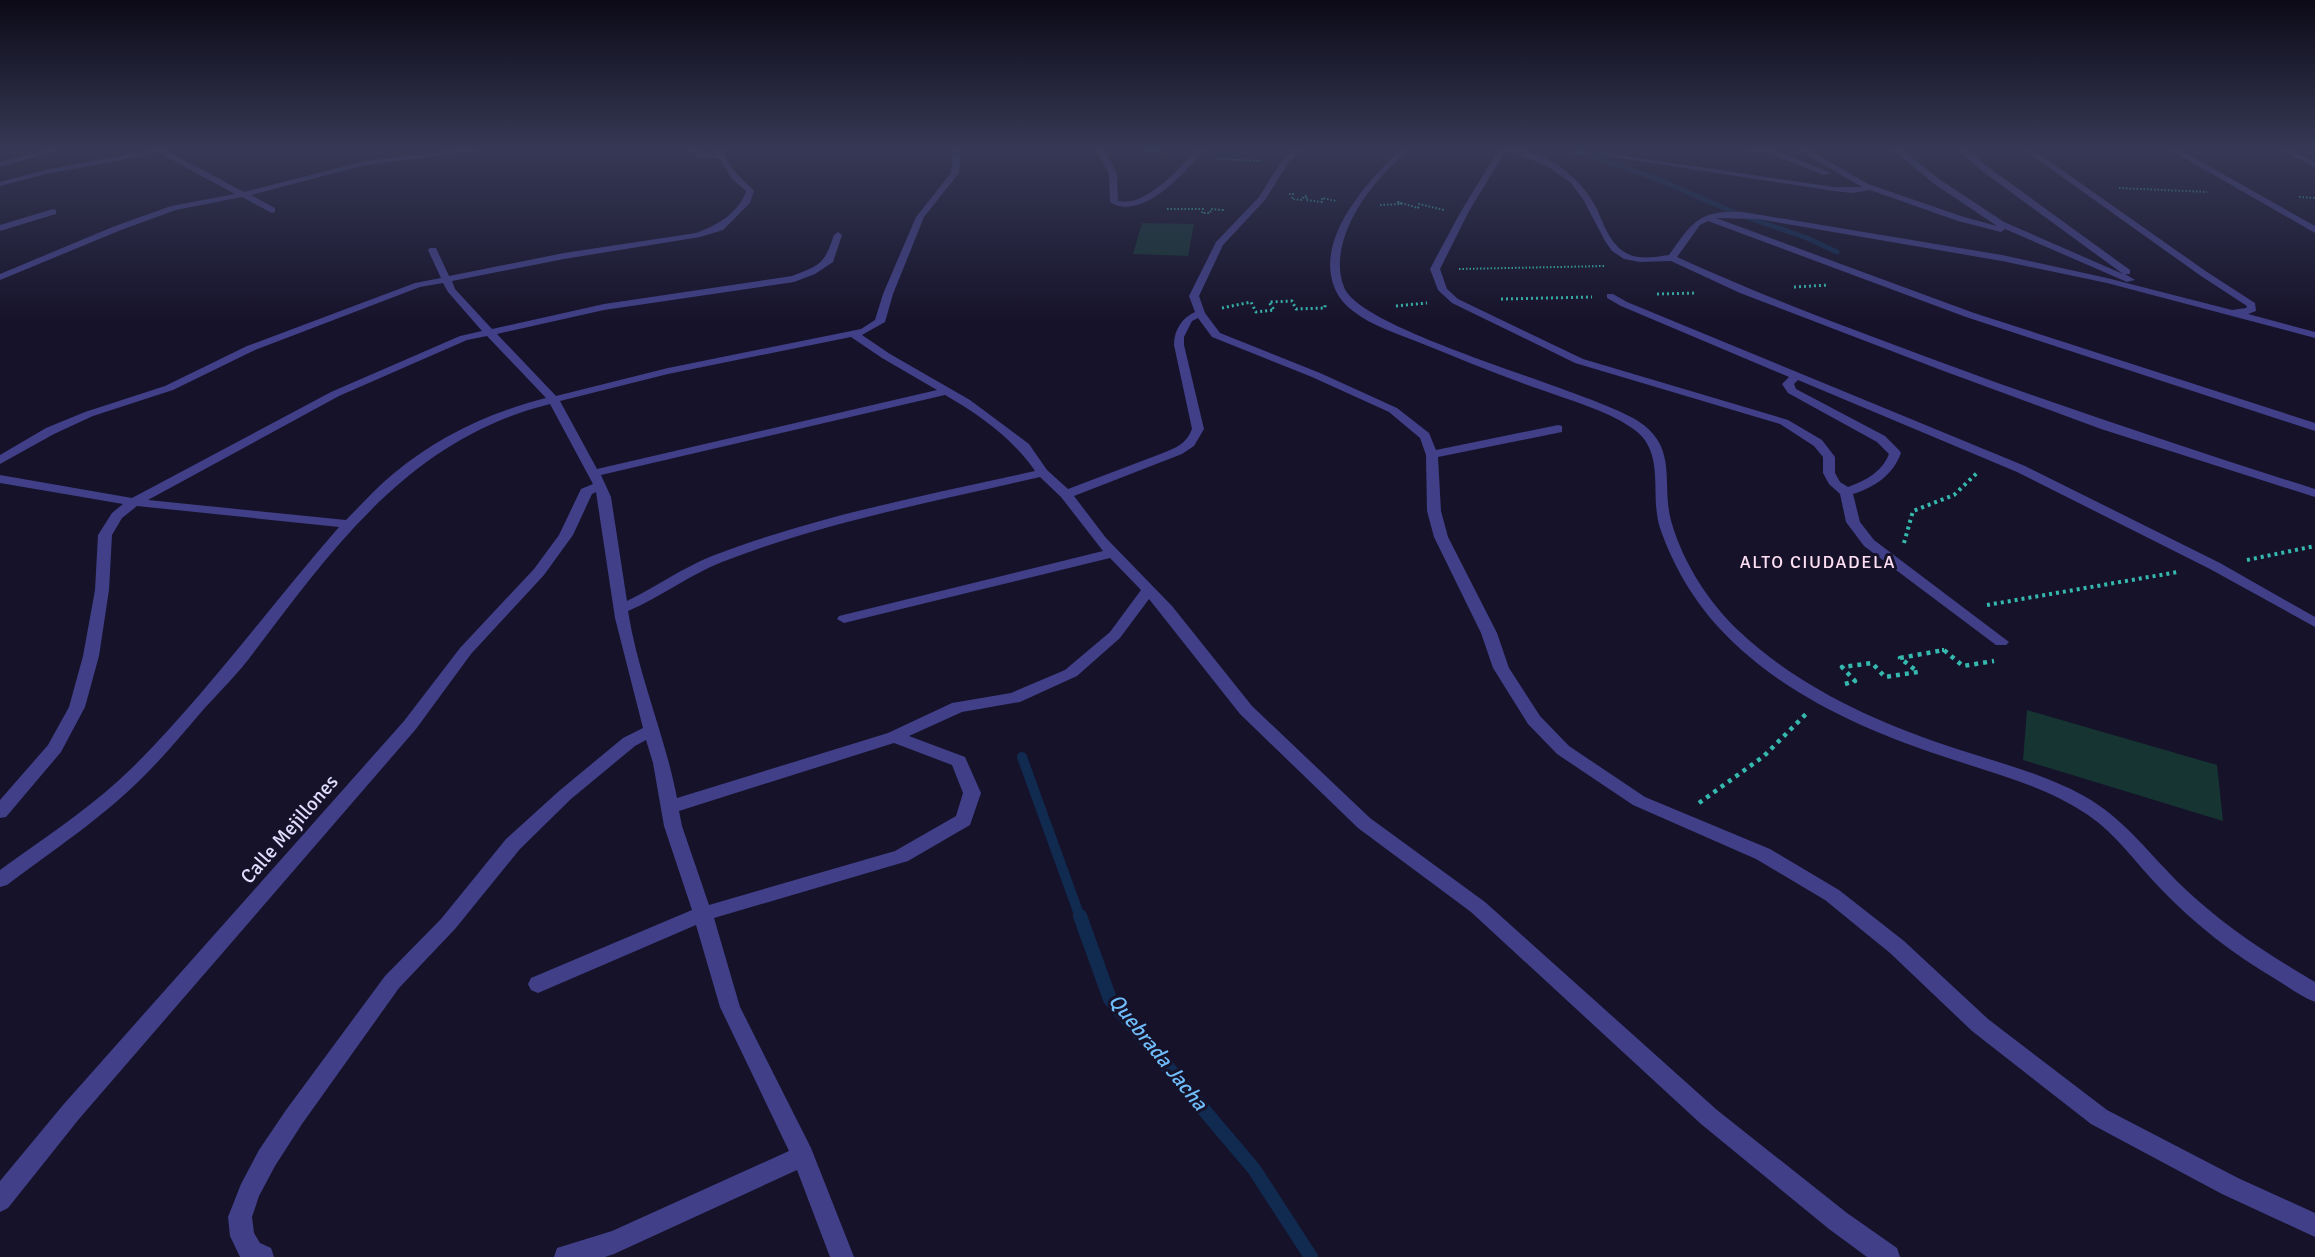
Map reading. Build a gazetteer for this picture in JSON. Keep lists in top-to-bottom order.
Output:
{
  "streets": {
    "street": ["Calle Mejillones"]
  },
  "districts": ["ALTO CIUDADELA"],
  "water": ["Quebrada Jacha"]
}
